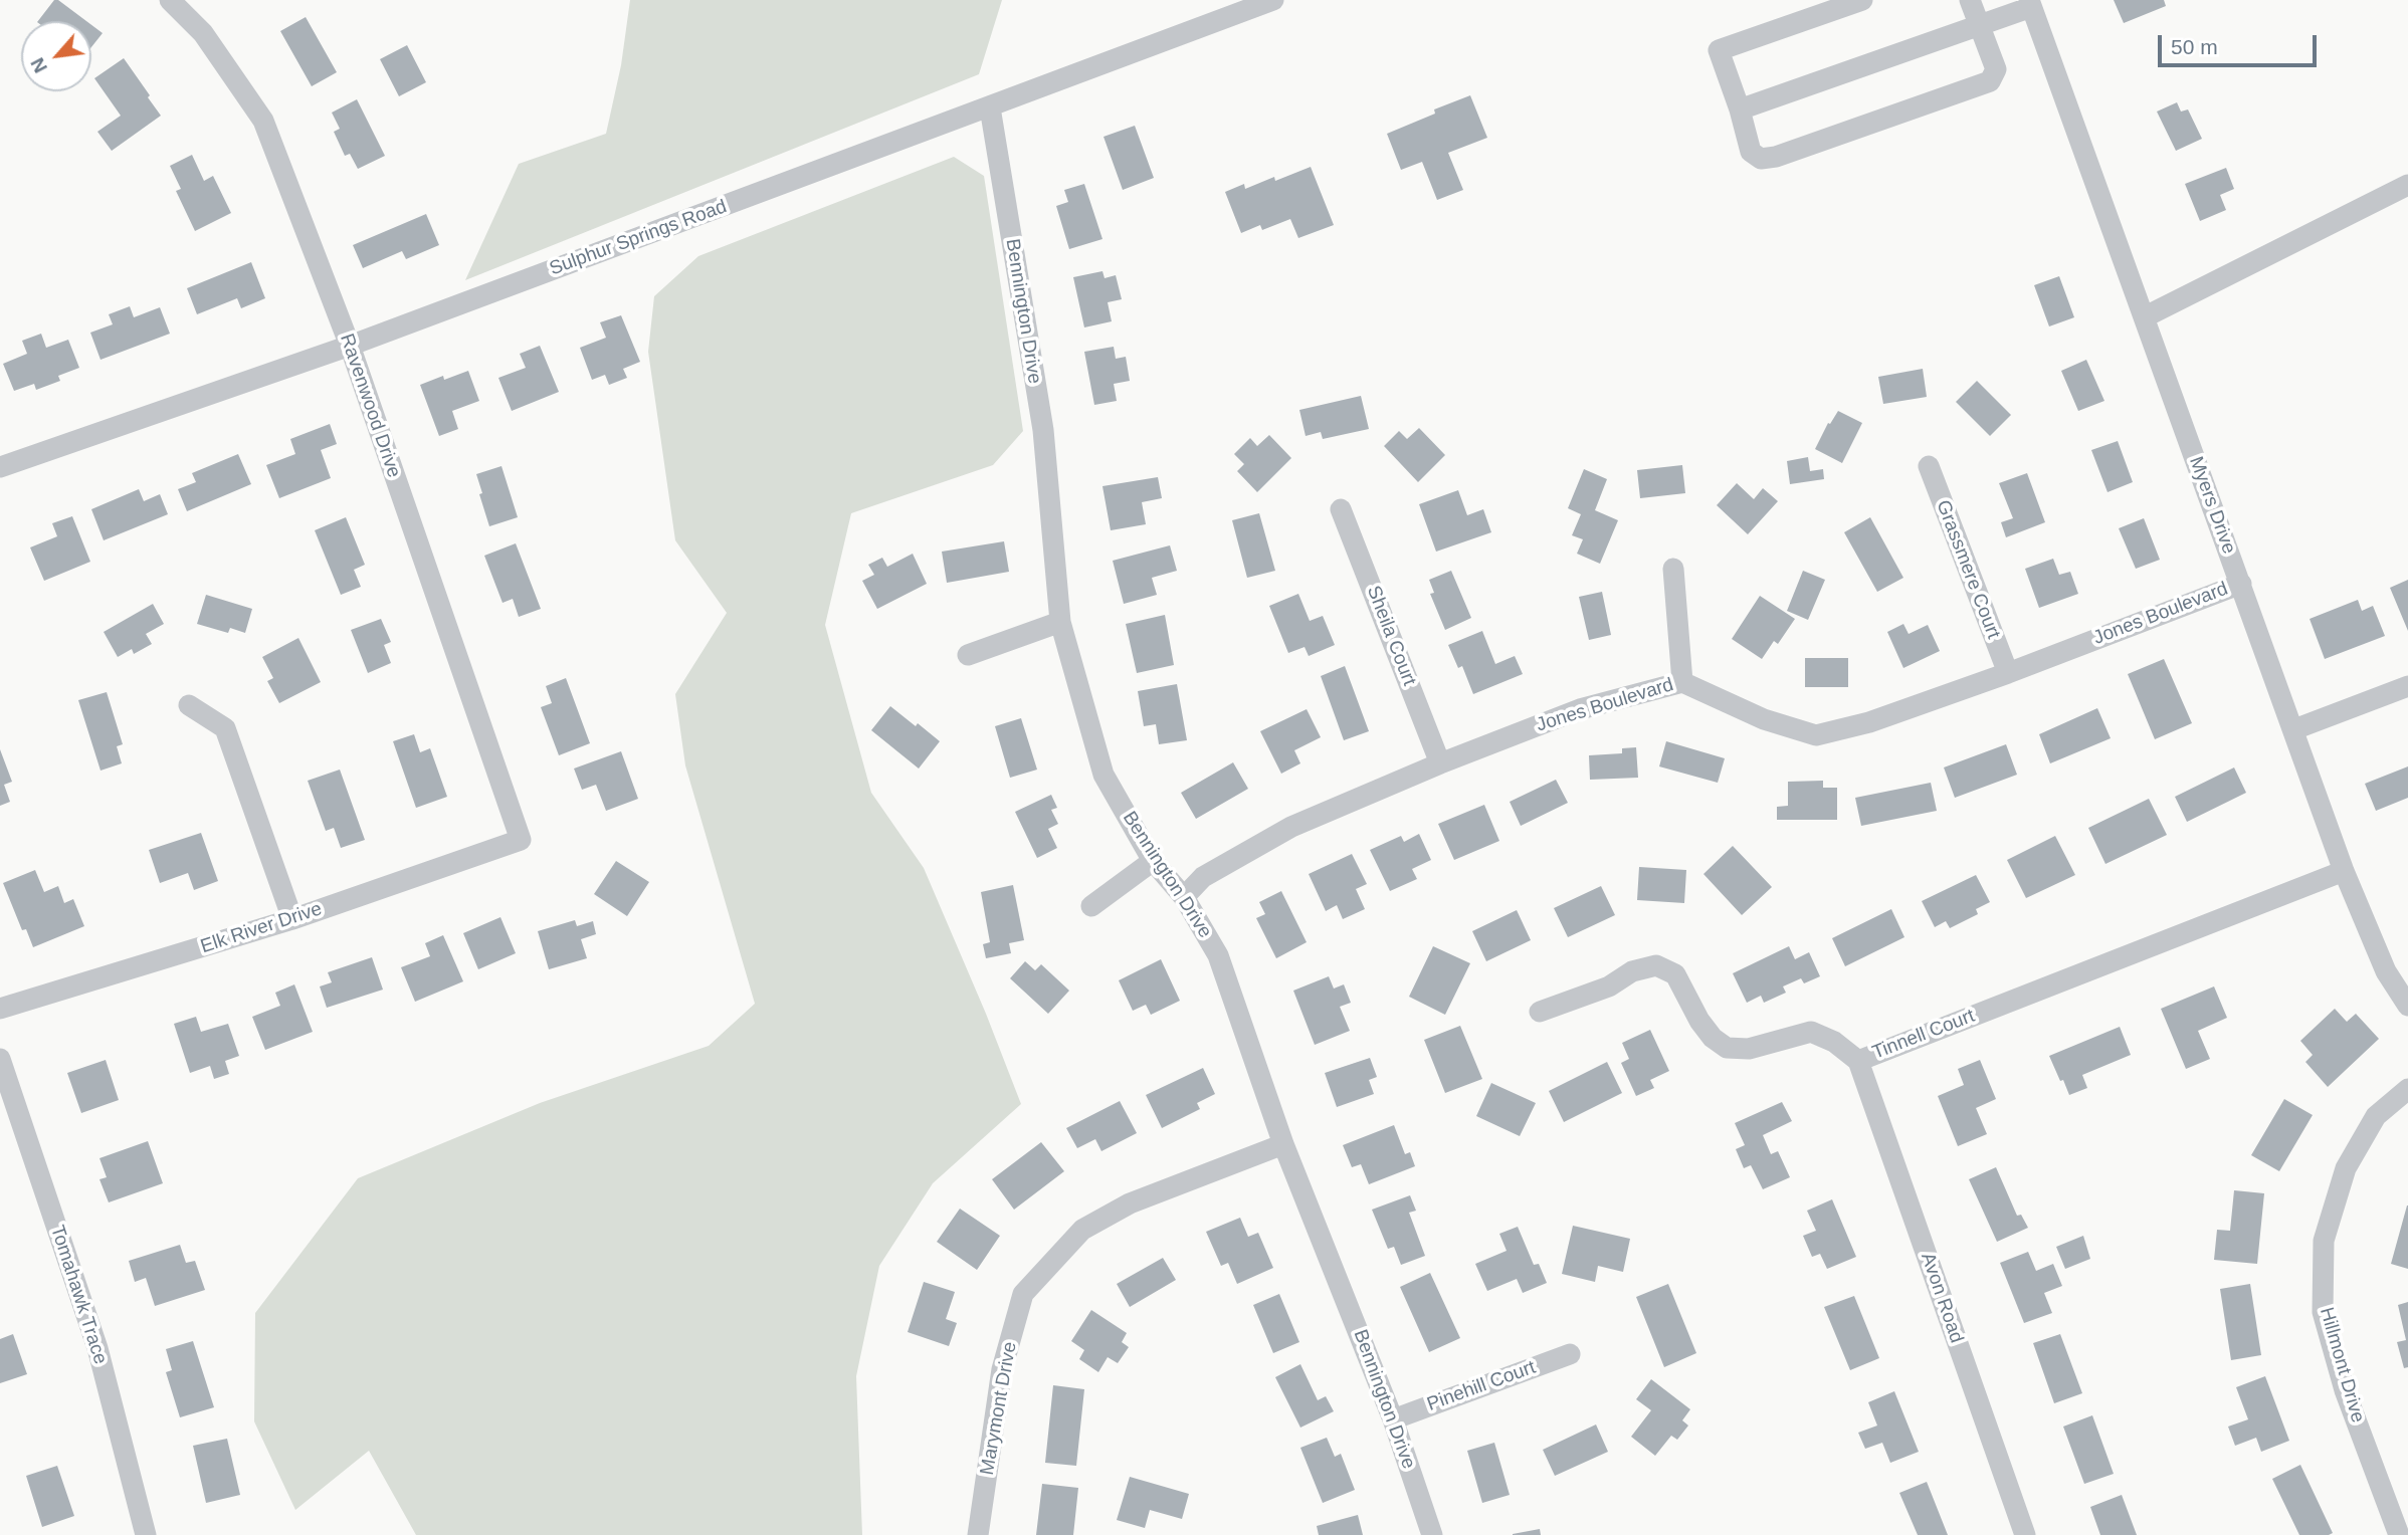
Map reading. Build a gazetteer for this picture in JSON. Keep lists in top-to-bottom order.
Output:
{
  "streets": {
    "street": [
      "Sulphur Springs Road",
      "Bennington Drive",
      "Ravenwood Drive",
      "Myers Drive",
      "Grassmere Court",
      "Jones Boulevard",
      "Sheila Court",
      "Elk River Drive",
      "Tinnell Court",
      "Tomahawk Trace",
      "Avon Road",
      "Hillmont Drive",
      "Pinehill Court",
      "Marymont Drive"
    ]
  },
  "crossings": [
    ["Sulphur Springs Road", "Bennington Drive"],
    ["Sulphur Springs Road", "Ravenwood Drive"],
    ["Bennington Drive", "Jones Boulevard"],
    ["Bennington Drive", "Pinehill Court"],
    ["Bennington Drive", "Marymont Drive"],
    ["Ravenwood Drive", "Elk River Drive"],
    ["Myers Drive", "Jones Boulevard"],
    ["Myers Drive", "Tinnell Court"],
    ["Grassmere Court", "Jones Boulevard"],
    ["Jones Boulevard", "Sheila Court"],
    ["Tinnell Court", "Avon Road"]
  ],
  "scale_bar": "50 m",
  "north": "bottom left"
}
